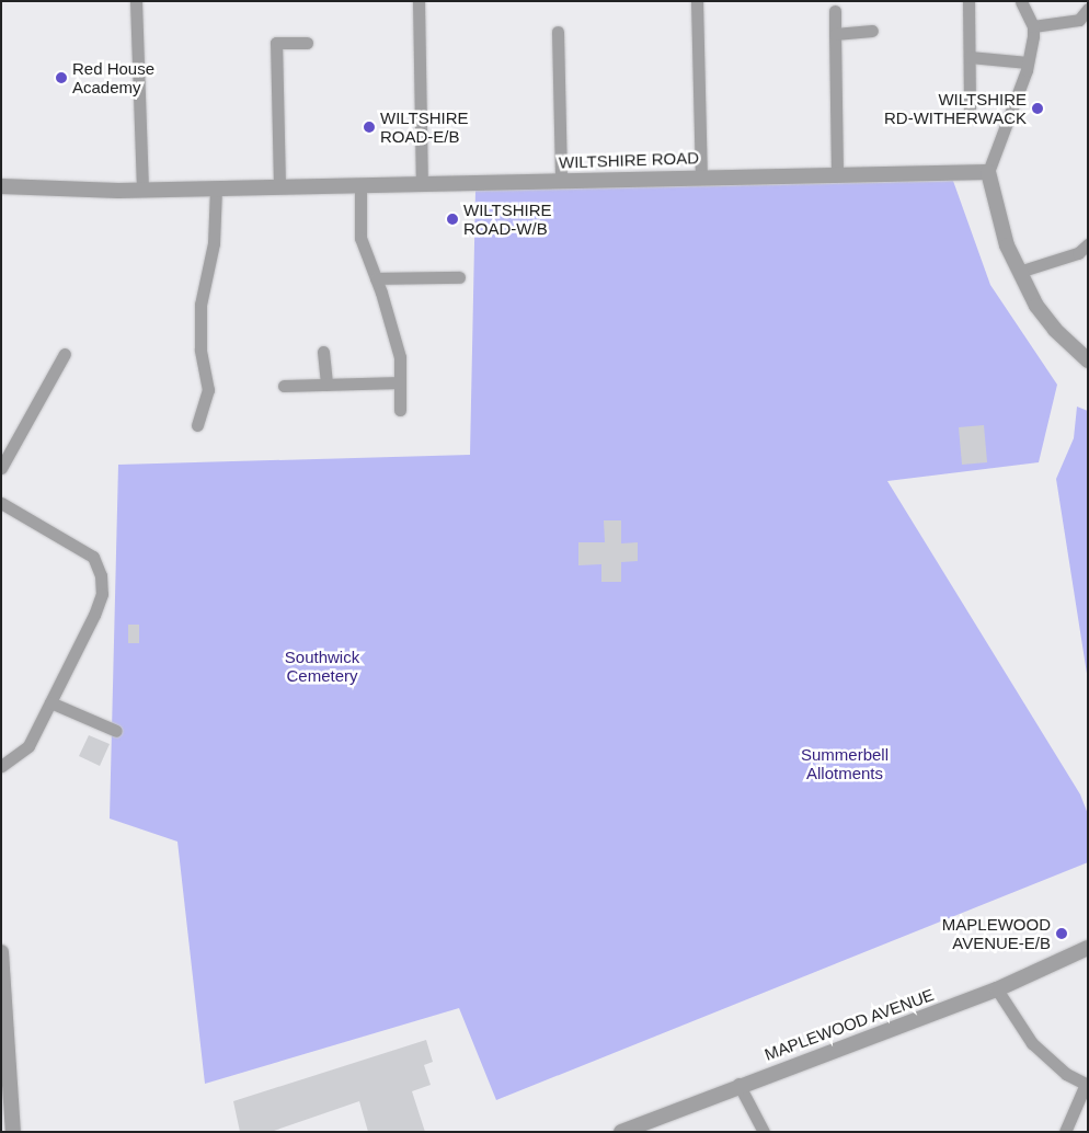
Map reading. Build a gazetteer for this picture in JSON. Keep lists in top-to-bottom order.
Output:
{
  "streets": {
    "street": ["WILTSHIRE ROAD", "MAPLEWOOD AVENUE"]
  },
  "parks": ["Southwick Cemetery", "Summerbell Allotments"],
  "places": [
    "Red House Academy",
    "WILTSHIRE RD-WITHERWACK",
    "WILTSHIRE ROAD-E/B",
    "WILTSHIRE ROAD-W/B",
    "MAPLEWOOD AVENUE-E/B"
  ]
}
